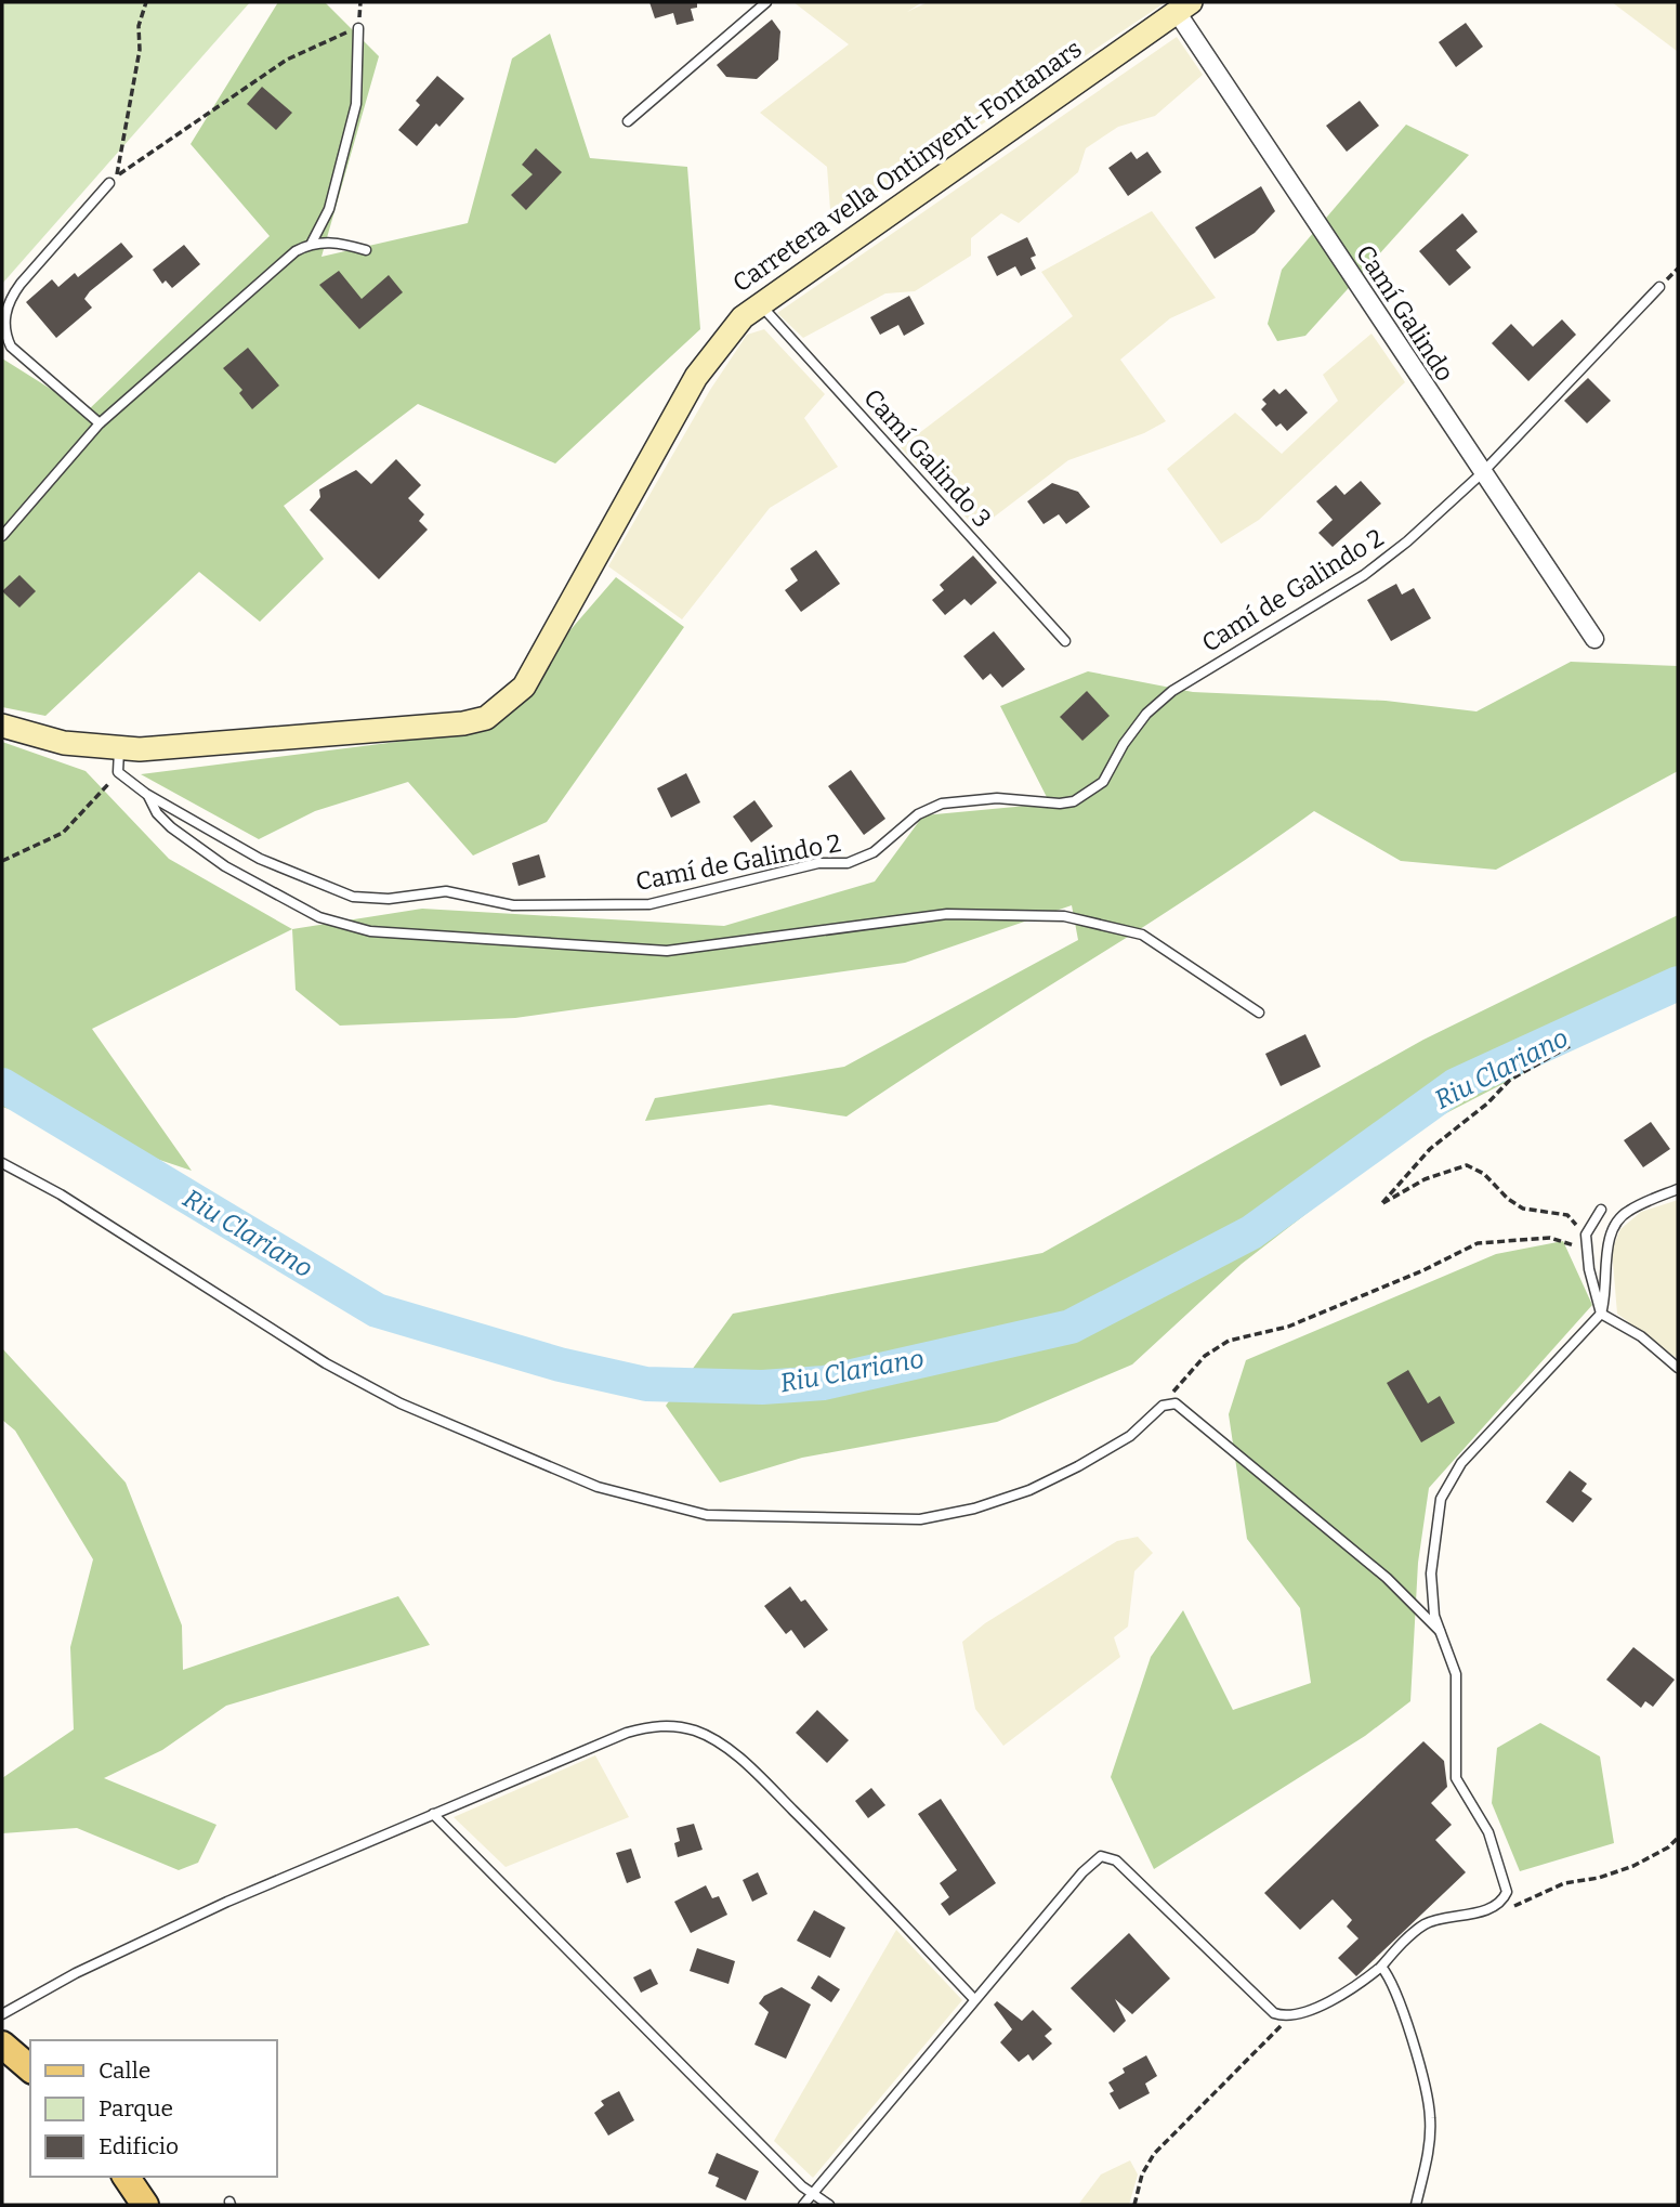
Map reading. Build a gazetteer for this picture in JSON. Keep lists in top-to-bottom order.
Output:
{
  "streets": {
    "street": ["Carretera vella Ontinyent-Fontanars", "Camí Galindo"],
    "lane": ["Camí Galindo 3", "Camí de Galindo 2"]
  },
  "crossings": [
    ["Carretera vella Ontinyent-Fontanars", "Camí Galindo"],
    ["Carretera vella Ontinyent-Fontanars", "Camí Galindo 3"],
    ["Camí Galindo", "Camí de Galindo 2"]
  ],
  "water": ["Riu Clariano"],
  "legend": ["Calle", "Parque", "Edificio"]
}
